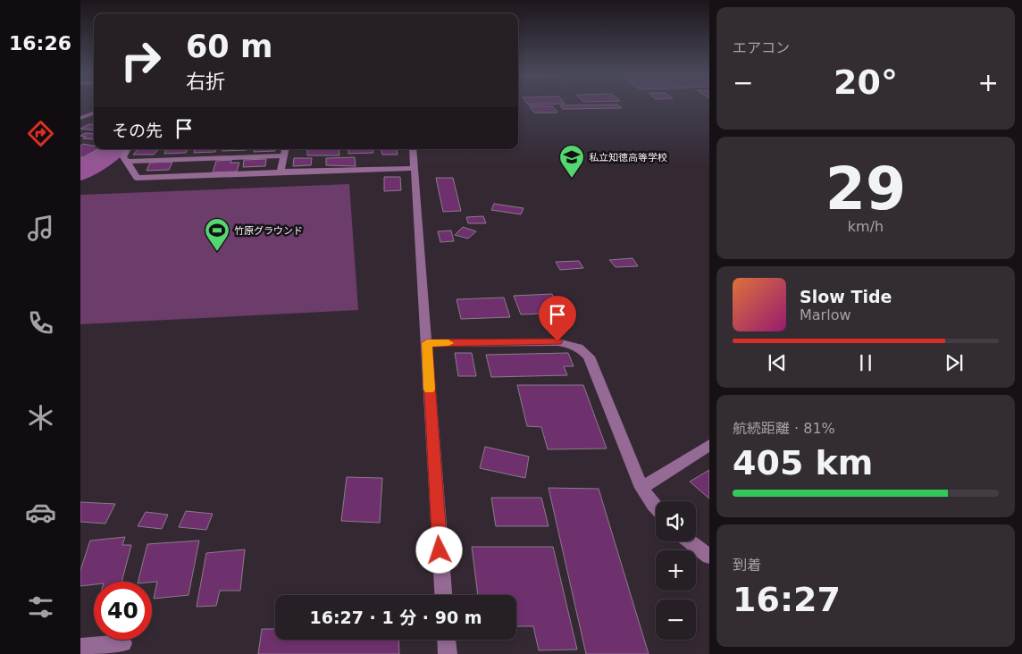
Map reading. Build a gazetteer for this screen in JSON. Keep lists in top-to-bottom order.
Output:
{
  "places": {
    "school or university": ["私立知徳高等学校"],
    "sports": ["竹原グラウンド"]
  },
  "page": {
    "tabs": "16:26",
    "tile": [
      "エアコン",
      ["29", "km/h"],
      ["航続距離 · 81%", "405 km"],
      ["到着", "16:27"]
    ],
    "turn": ["60 m", "右折"],
    "heat": ["−", "20°", "+"],
    "then": "その先",
    "song": ["Slow Tide", "Marlow"],
    "map_buttons": ["+", "−"],
    "limit": "40",
    "trip": "16:27 · 1 分 · 90 m"
  }
}
